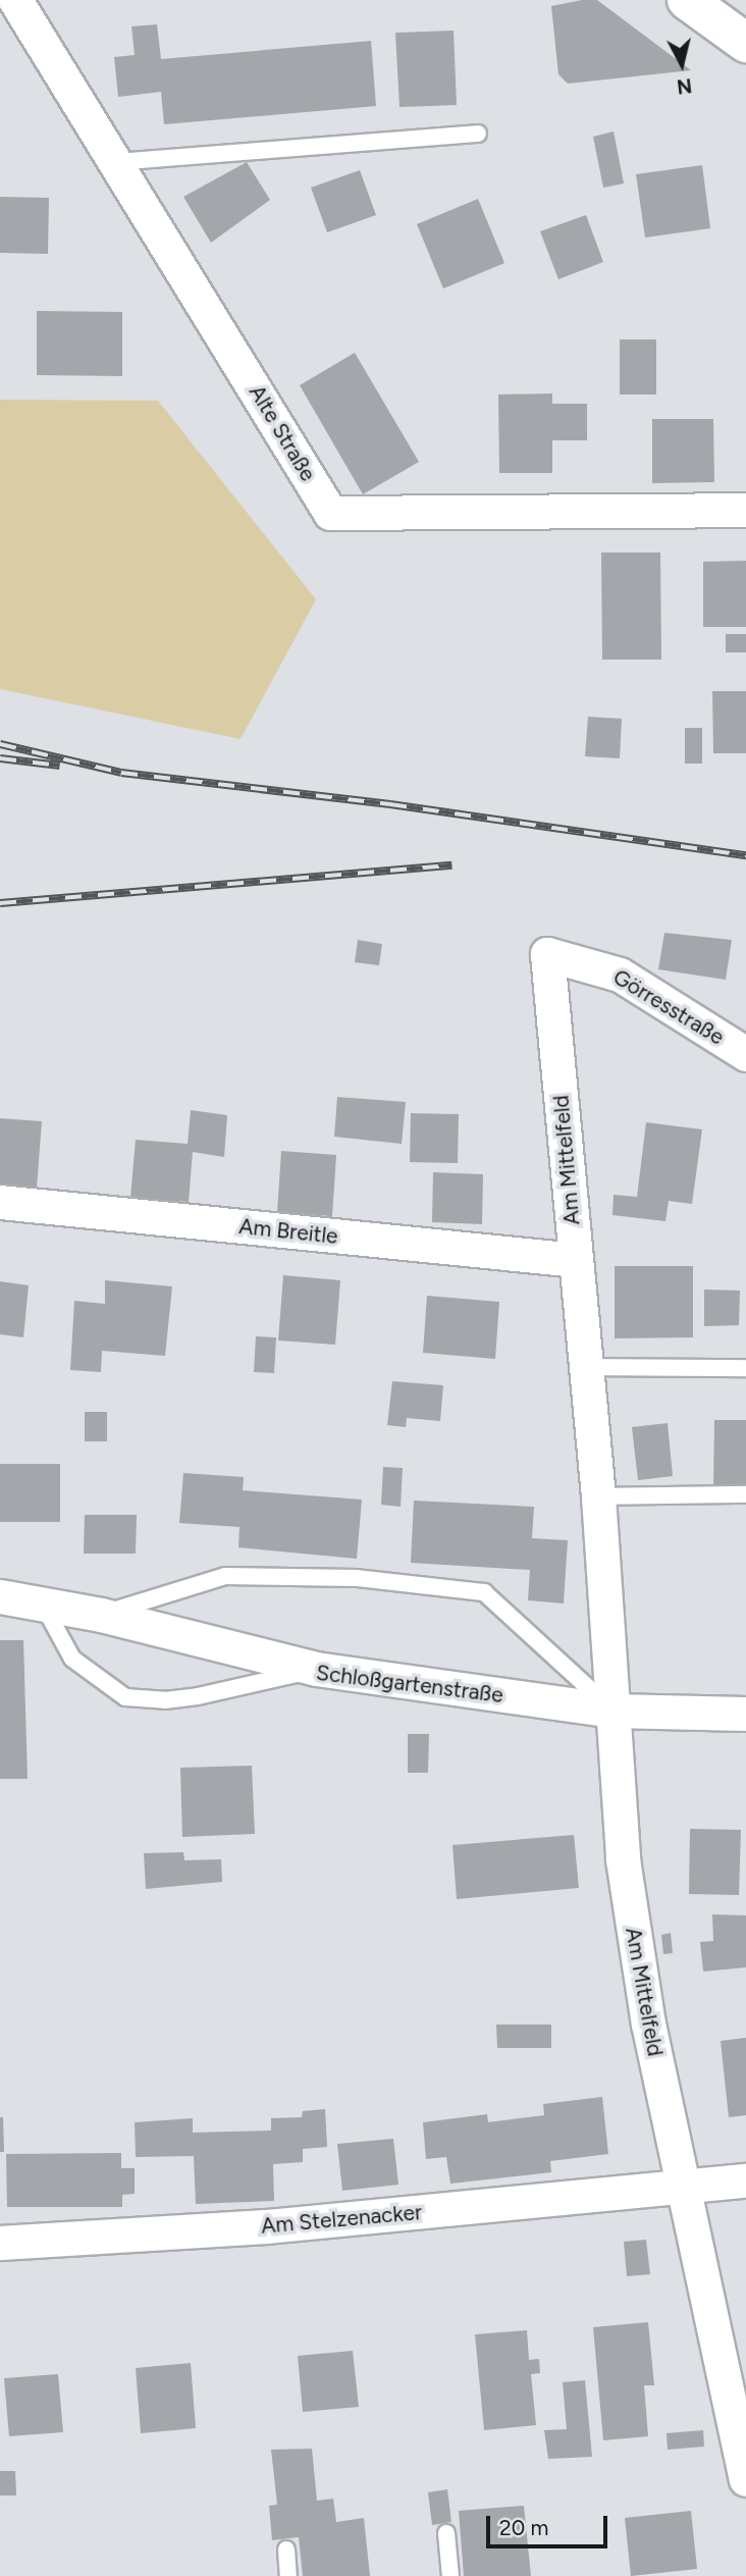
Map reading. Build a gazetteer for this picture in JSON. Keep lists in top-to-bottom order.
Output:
{
  "streets": {
    "street": [
      "Alte Straße",
      "Görresstraße",
      "Am Mittelfeld",
      "Am Breitle",
      "Schloßgartenstraße",
      "Am Stelzenacker"
    ]
  },
  "crossings": [
    ["Görresstraße", "Am Mittelfeld"],
    ["Am Mittelfeld", "Am Breitle"],
    ["Am Mittelfeld", "Schloßgartenstraße"],
    ["Am Mittelfeld", "Am Stelzenacker"]
  ],
  "scale_bar": "20 m",
  "north": "bottom"
}
